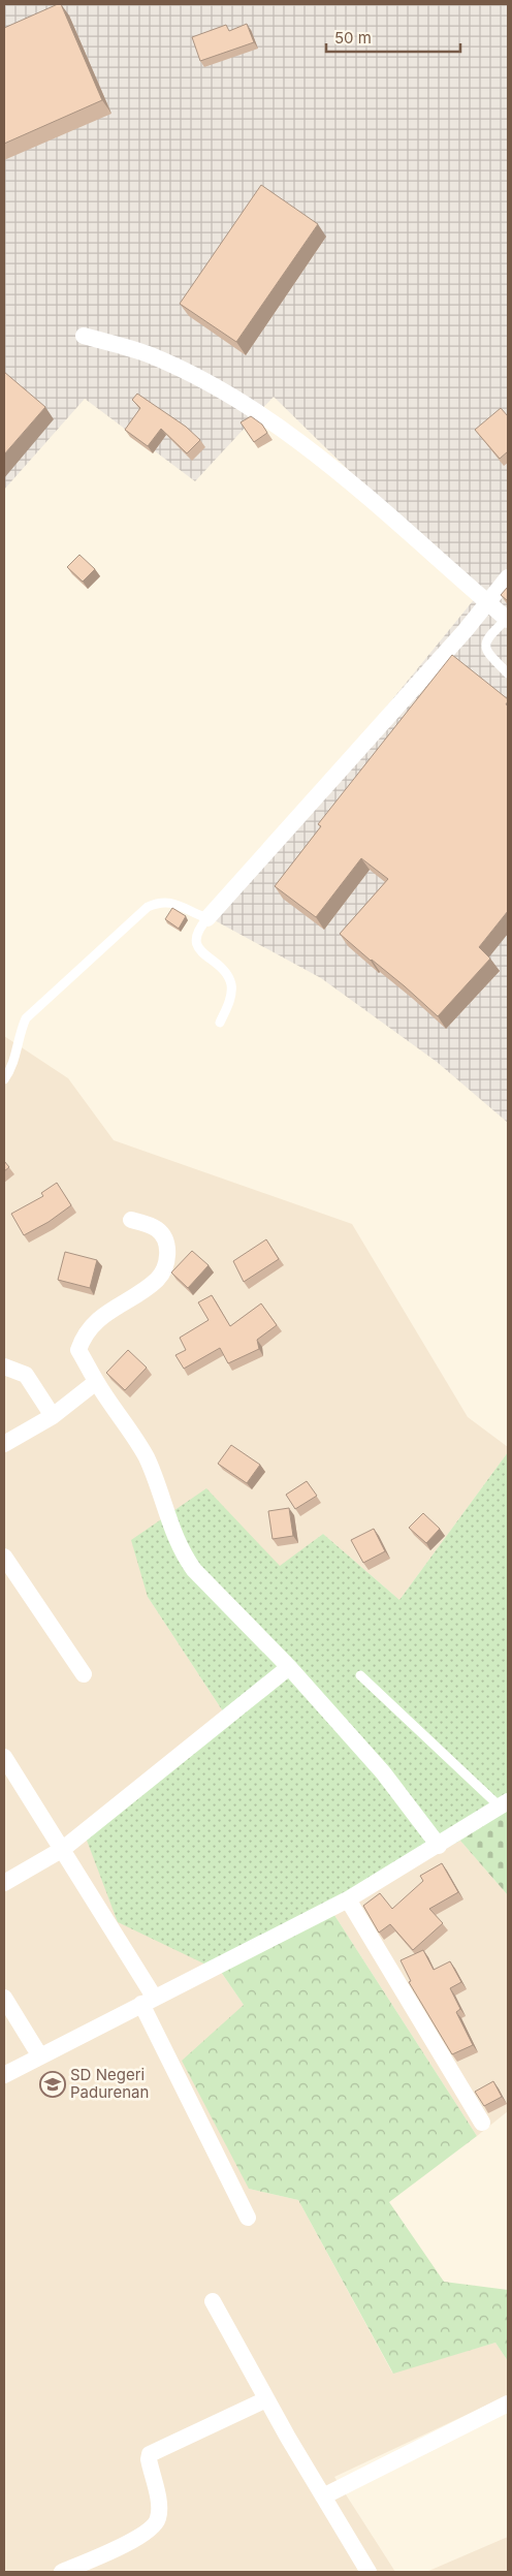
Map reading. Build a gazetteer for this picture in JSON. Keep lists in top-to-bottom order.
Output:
{
  "places": {
    "school or university": ["SD Negeri Padurenan"]
  },
  "scale_bar": "50 m"
}
